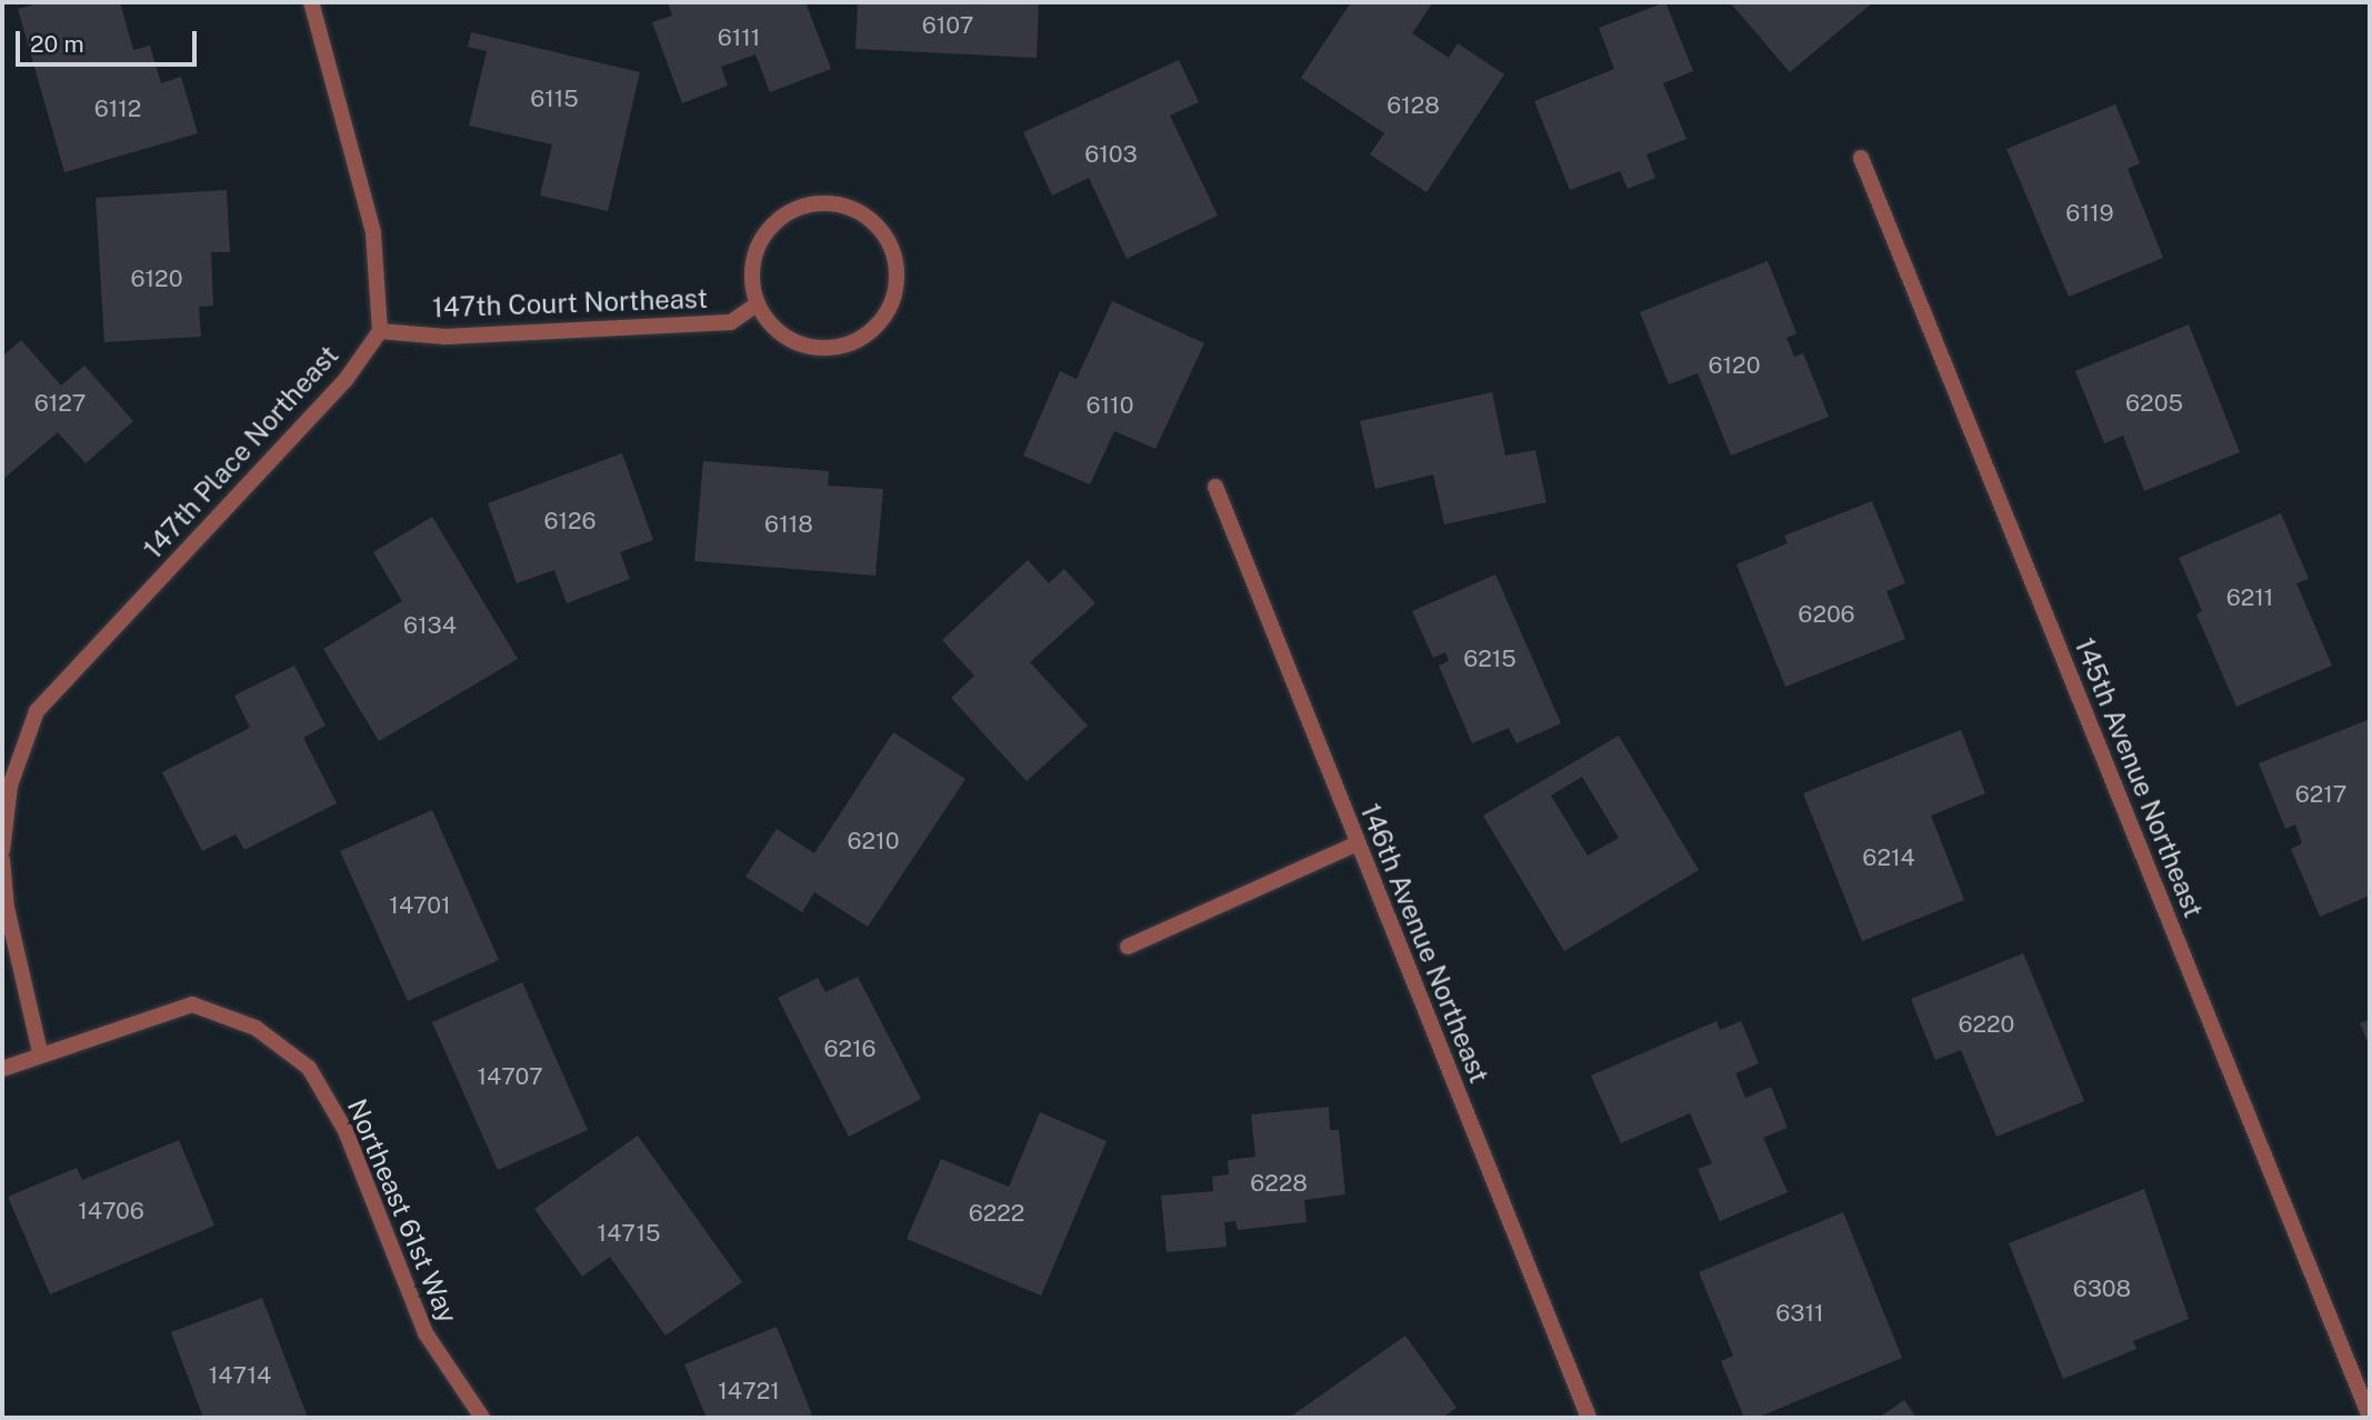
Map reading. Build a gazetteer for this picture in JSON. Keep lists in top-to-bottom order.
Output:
{
  "streets": {
    "street": [
      "147th Court Northeast",
      "147th Place Northeast",
      "145th Avenue Northeast",
      "146th Avenue Northeast",
      "Northeast 61st Way"
    ]
  },
  "crossings": [
    ["147th Court Northeast", "147th Place Northeast"]
  ],
  "house_numbers": [
    "6107",
    "6111",
    "6115",
    "6128",
    "6112",
    "6103",
    "6119",
    "6120",
    "6120",
    "6127",
    "6205",
    "6110",
    "6126",
    "6118",
    "6211",
    "6206",
    "6134",
    "6215",
    "6217",
    "6210",
    "6214",
    "14701",
    "6220",
    "6216",
    "14707",
    "6228",
    "14706",
    "6222",
    "14715",
    "6308",
    "6311",
    "14714",
    "14721"
  ],
  "scale_bar": "20 m"
}
